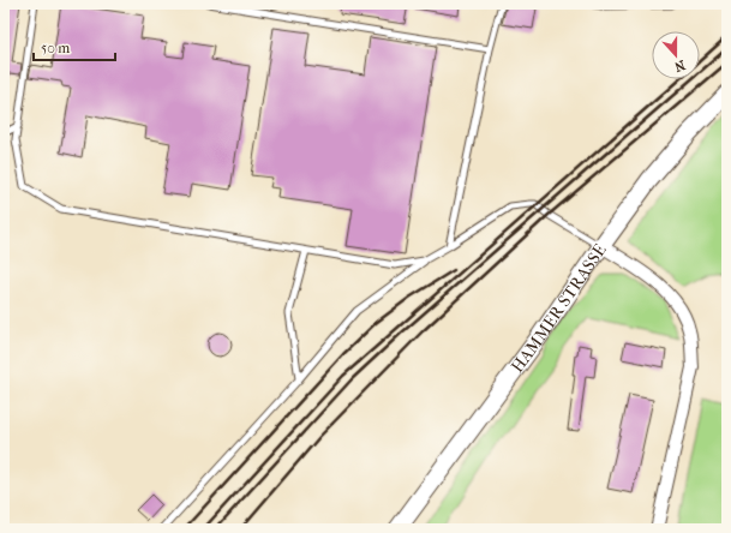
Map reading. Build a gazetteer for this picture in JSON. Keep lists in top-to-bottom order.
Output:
{
  "streets": {
    "main road": ["HAMMER STRASSE"]
  },
  "scale_bar": "50 m",
  "north": "bottom"
}
